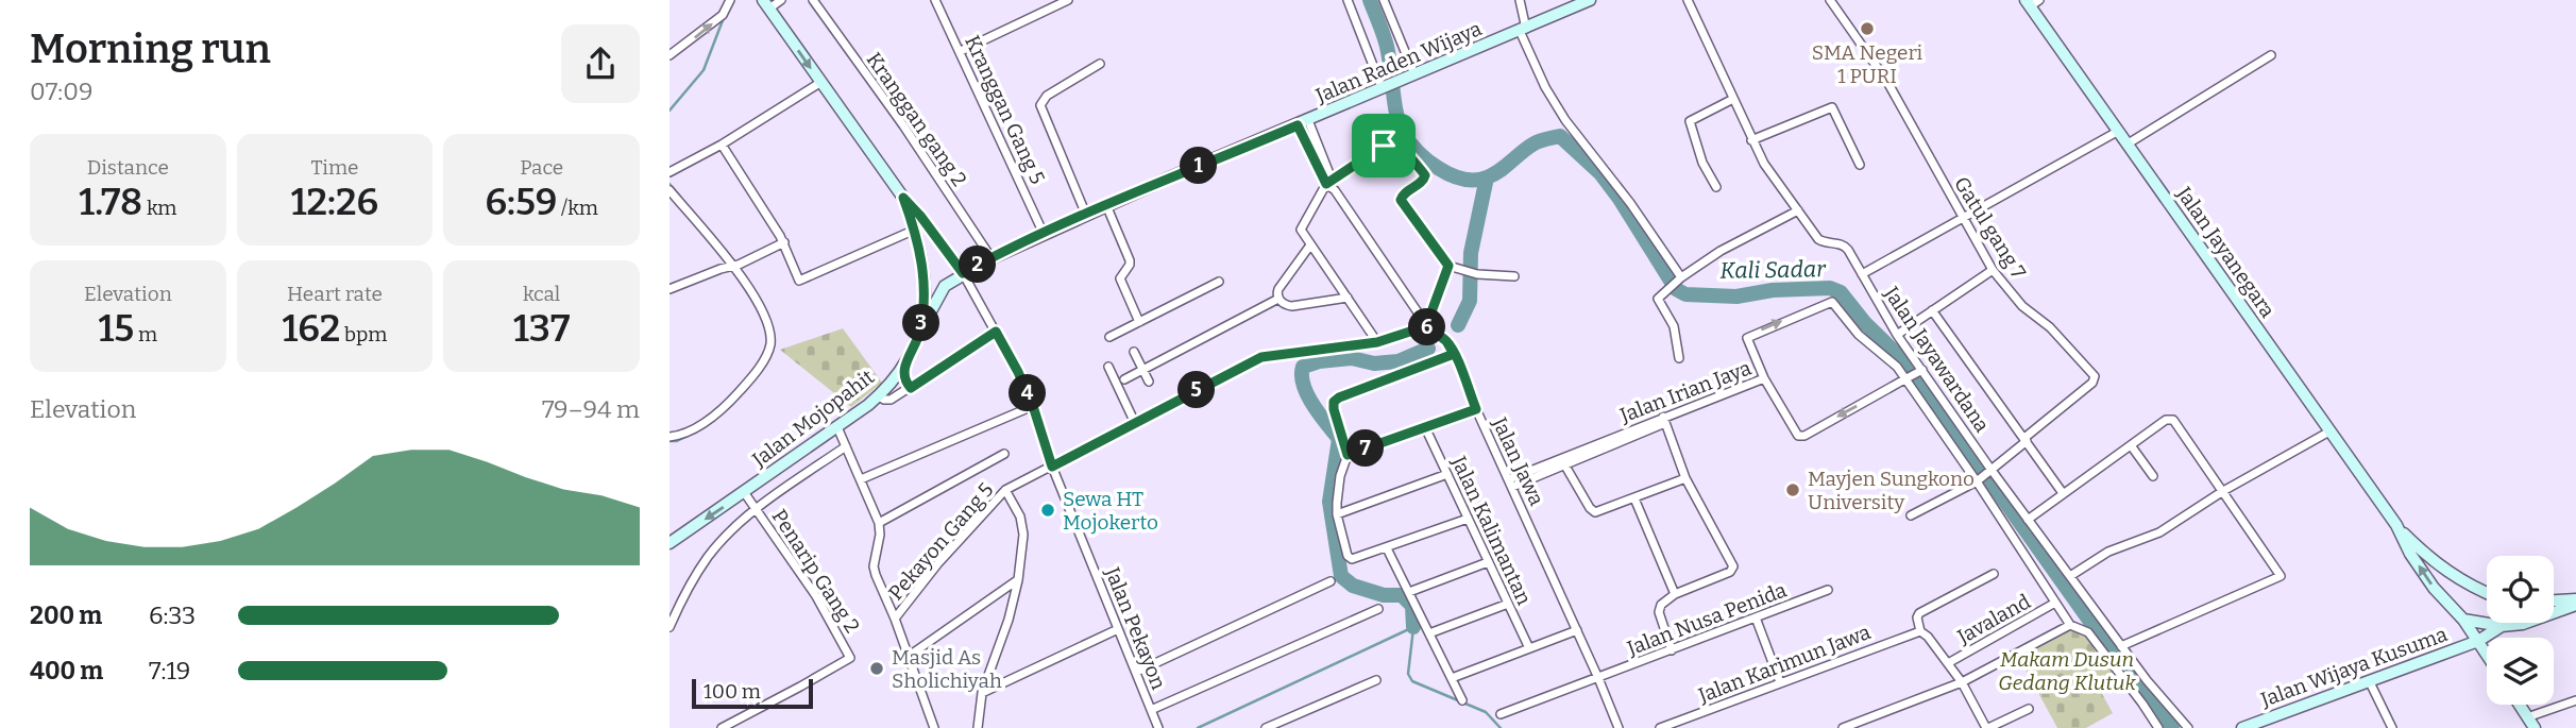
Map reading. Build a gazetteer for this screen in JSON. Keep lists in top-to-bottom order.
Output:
{
  "streets": {
    "main road": [
      "Jalan Raden Wijaya",
      "Jalan Jayanegara",
      "Jalan Mojopahit",
      "Jalan Wijaya Kusuma"
    ],
    "street": [
      "Kranggan Gang 5",
      "Kranggan gang 2",
      "Gatul gang 7",
      "Jalan Jayawardana",
      "Jalan Irian Jaya",
      "Jalan Jawa",
      "Jalan Kalimantan",
      "Pekayon Gang 5",
      "Penarip Gang 2",
      "Jalan Nusa Penida",
      "Javaland",
      "Jalan Pekayon",
      "Jalan Karimun Jawa"
    ]
  },
  "crossings": [
    ["Jalan Raden Wijaya", "Kranggan Gang 5"],
    ["Jalan Raden Wijaya", "Kranggan gang 2"],
    ["Jalan Raden Wijaya", "Jalan Mojopahit"],
    ["Jalan Raden Wijaya", "Jalan Jawa"],
    ["Jalan Raden Wijaya", "Jalan Pekayon"],
    ["Jalan Jayanegara", "Jalan Wijaya Kusuma"],
    ["Jalan Jayawardana", "Jalan Irian Jaya"],
    ["Jalan Irian Jaya", "Jalan Jawa"],
    ["Jalan Mojopahit", "Penarip Gang 2"],
    ["Jalan Mojopahit", "Jalan Pekayon"],
    ["Jalan Jawa", "Pekayon Gang 5"],
    ["Jalan Jawa", "Jalan Nusa Penida"],
    ["Pekayon Gang 5", "Jalan Pekayon"]
  ],
  "water": ["Kali Sadar"],
  "parks": ["Makam Dusun Gedang Klutuk"],
  "places": [
    "SMA Negeri 1 PURI",
    "Mayjen Sungkono University",
    "Sewa HT Mojokerto",
    "Masjid As Sholichiyah"
  ],
  "scale_bar": "100 m",
  "page": {
    "heading": ["Morning run", "07:09"],
    "stats": [
      ["Distance", "1.78 km"],
      ["Time", "12:26"],
      ["Pace", "6:59 /km"],
      ["Elevation", "15 m"],
      ["Heart rate", "162 bpm"],
      ["kcal", "137"]
    ],
    "pins": [
      "1",
      "2",
      "3",
      "6",
      "5",
      "4",
      "7"
    ],
    "chart": ["Elevation", "79–94 m"],
    "list": [
      {
        "name": "200 m",
        "note": "6:33"
      },
      {
        "name": "400 m",
        "note": "7:19"
      }
    ],
    "scale": "100 m"
  }
}
